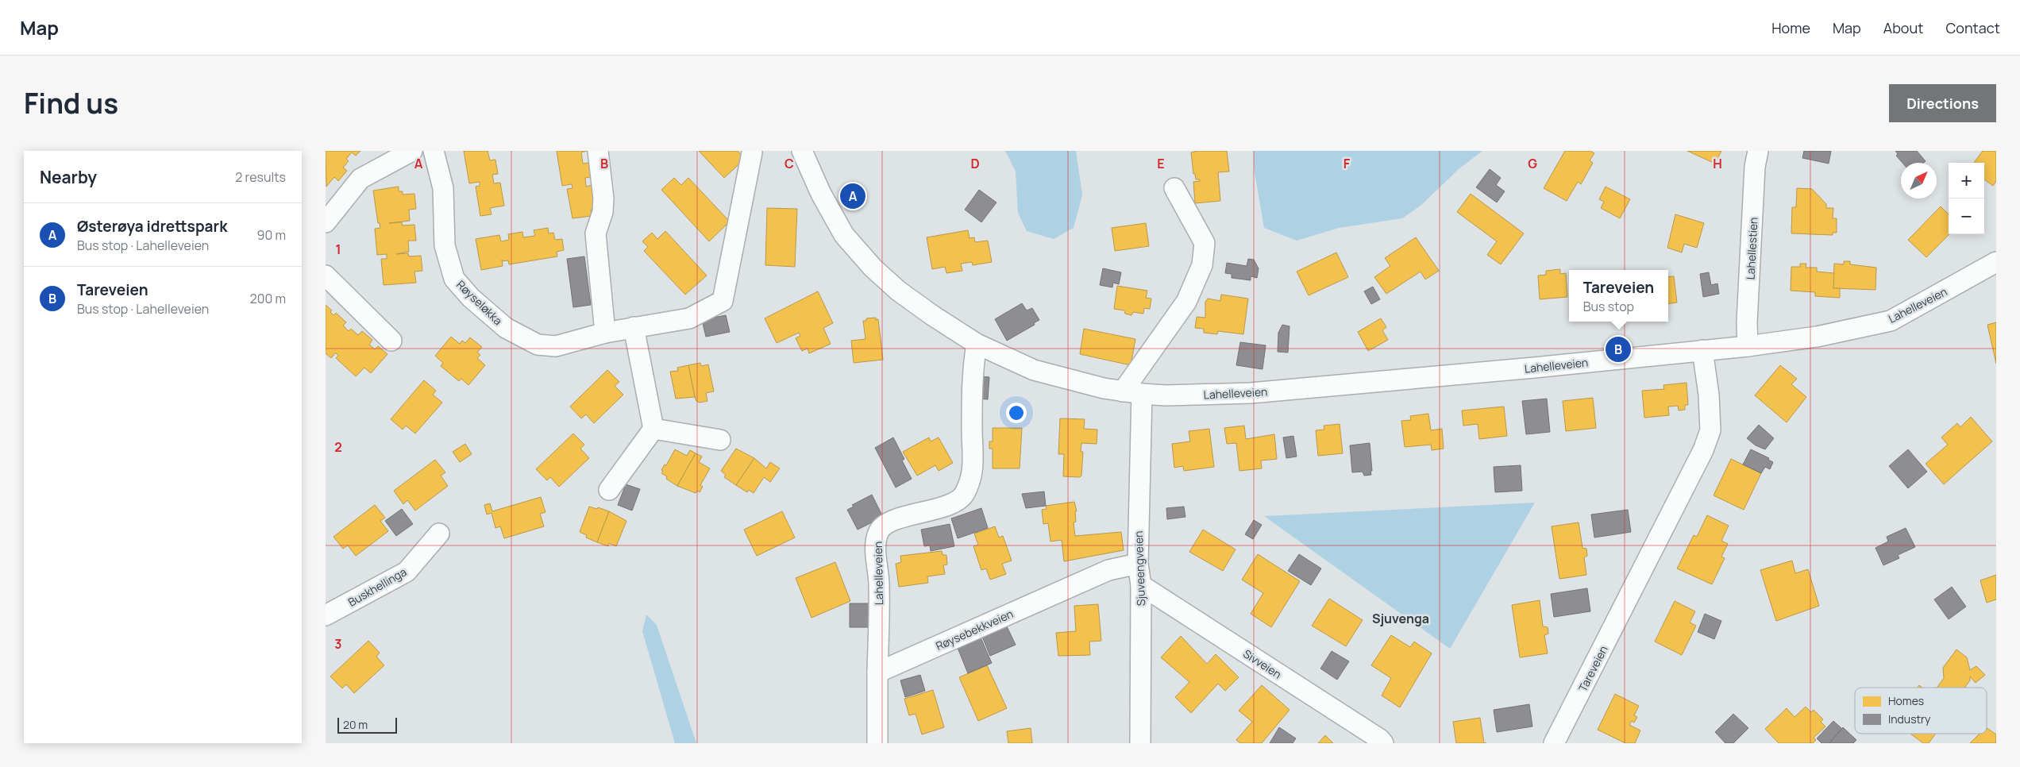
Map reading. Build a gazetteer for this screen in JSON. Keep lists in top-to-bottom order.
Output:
{
  "streets": {
    "street": [
      "Lahellestien",
      "Røyseløkka",
      "Lahelleveien",
      "Sjuveengveien",
      "Buskhellinga",
      "Røysebekkveien",
      "Sivveien",
      "Tareveien"
    ]
  },
  "crossings": [
    ["Lahellestien", "Lahelleveien"],
    ["Lahelleveien", "Sjuveengveien"],
    ["Lahelleveien", "Røysebekkveien"],
    ["Lahelleveien", "Tareveien"],
    ["Sjuveengveien", "Røysebekkveien"],
    ["Sjuveengveien", "Sivveien"]
  ],
  "districts": ["Sjuvenga"],
  "legend": ["Homes", "Industry"],
  "scale_bar": "20 m",
  "north": "top right",
  "page": {
    "header": "Map",
    "nav": [
      "Home",
      "Map",
      "About",
      "Contact"
    ],
    "title": "Find us",
    "buttons": "Directions",
    "heading": ["Nearby", "2 results"],
    "map_buttons": ["+", "−"],
    "pins": ["A", "B"],
    "list": [
      {
        "mark": "A",
        "name": "Østerøya idrettspark",
        "note": "Bus stop · Lahelleveien",
        "value": "90 m"
      },
      {
        "mark": "B",
        "name": "Tareveien",
        "note": "Bus stop · Lahelleveien",
        "value": "200 m"
      }
    ],
    "popup": ["Tareveien", "Bus stop"],
    "scale": "20 m"
  },
  "grid": {
    "columns": [
      "A",
      "B",
      "C",
      "D",
      "E",
      "F",
      "G",
      "H"
    ],
    "rows": ["1", "2", "3"]
  }
}
